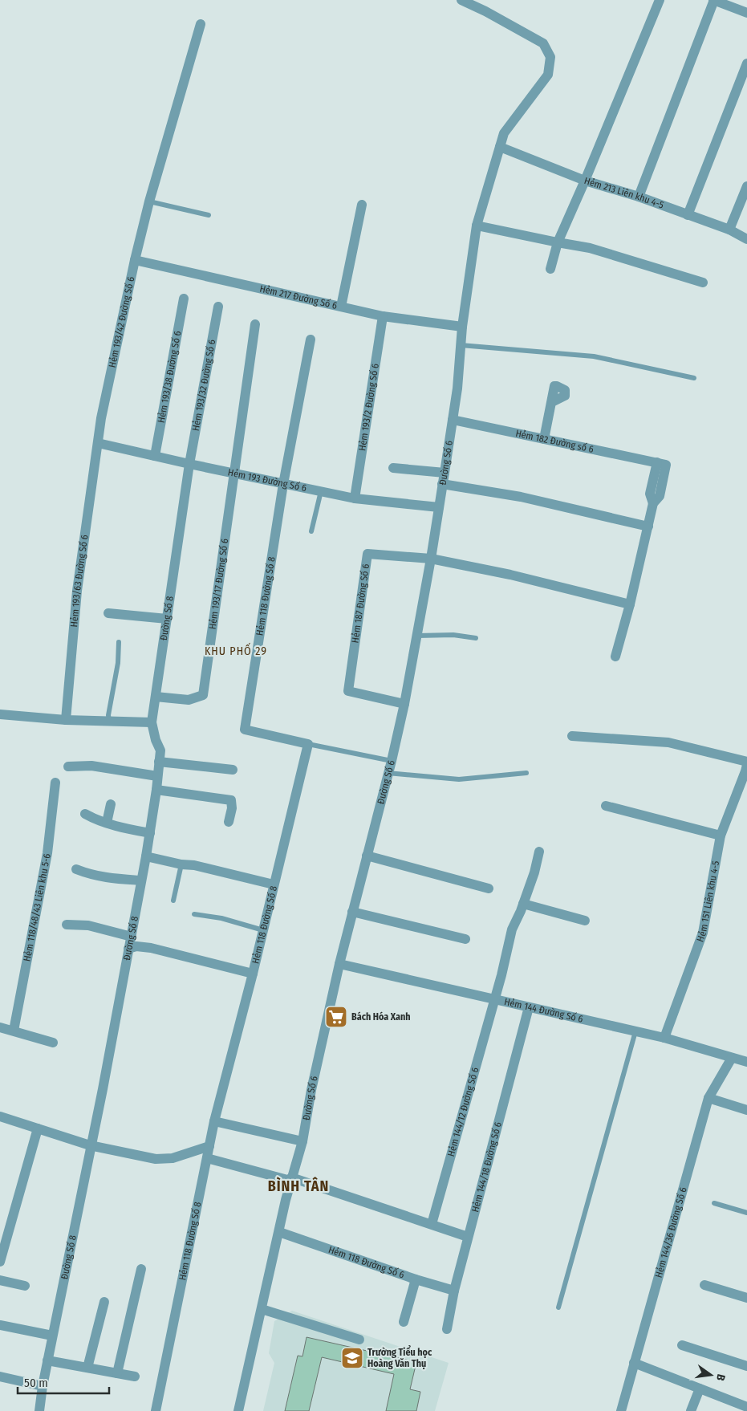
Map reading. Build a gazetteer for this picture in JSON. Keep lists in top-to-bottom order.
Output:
{
  "streets": {
    "street": [
      "Hẻm 213 Liên khu 4-5",
      "Hẻm 217 Đường Số 6",
      "Hẻm 193/42 Đường Số 6",
      "Hẻm 193/38 Đường Số 6",
      "Hẻm 193/32 Đường Số 6",
      "Hẻm 193/2 Đường Số 6",
      "Hẻm 182 Đường số 6",
      "Đường Số 6",
      "Hẻm 193 Đường Số 6",
      "Hẻm 193/63 Đường Số 6",
      "Hẻm 193/17 Đường Số 6",
      "Hẻm 118 Đường Số 8",
      "Hẻm 187 Đường Số 6",
      "Đường Số 8",
      "Hẻm 151 Liên khu 4-5",
      "Hẻm 118/48/43 Liên khu 5-6",
      "Hẻm 144 Đường Số 6",
      "Hẻm 144/12 Đường Số 6",
      "Hẻm 144/18 Đường Số 6",
      "Hẻm 144/36 Đường Số 6",
      "Hẻm 118 Đường Số 6"
    ]
  },
  "crossings": [
    ["Hẻm 213 Liên khu 4-5", "Đường Số 6"],
    ["Hẻm 217 Đường Số 6", "Hẻm 193/42 Đường Số 6"],
    ["Hẻm 217 Đường Số 6", "Hẻm 193/2 Đường Số 6"],
    ["Hẻm 217 Đường Số 6", "Đường Số 6"],
    ["Hẻm 193/42 Đường Số 6", "Hẻm 193 Đường Số 6"],
    ["Hẻm 193/42 Đường Số 6", "Hẻm 193/63 Đường Số 6"],
    ["Hẻm 193/38 Đường Số 6", "Hẻm 193 Đường Số 6"],
    ["Hẻm 193/32 Đường Số 6", "Hẻm 193 Đường Số 6"],
    ["Hẻm 193/32 Đường Số 6", "Đường Số 8"],
    ["Hẻm 193/2 Đường Số 6", "Hẻm 193 Đường Số 6"],
    ["Hẻm 182 Đường số 6", "Đường Số 6"],
    ["Đường Số 6", "Hẻm 193 Đường Số 6"],
    ["Đường Số 6", "Hẻm 187 Đường Số 6"],
    ["Đường Số 6", "Hẻm 144 Đường Số 6"],
    ["Đường Số 6", "Hẻm 118 Đường Số 6"],
    ["Hẻm 193 Đường Số 6", "Hẻm 193/63 Đường Số 6"],
    ["Hẻm 193 Đường Số 6", "Hẻm 193/17 Đường Số 6"],
    ["Hẻm 193 Đường Số 6", "Hẻm 118 Đường Số 8"],
    ["Hẻm 193 Đường Số 6", "Đường Số 8"],
    ["Hẻm 193/17 Đường Số 6", "Đường Số 8"],
    ["Hẻm 151 Liên khu 4-5", "Hẻm 144 Đường Số 6"],
    ["Hẻm 144 Đường Số 6", "Hẻm 144/12 Đường Số 6"],
    ["Hẻm 144 Đường Số 6", "Hẻm 144/18 Đường Số 6"],
    ["Hẻm 144 Đường Số 6", "Hẻm 144/36 Đường Số 6"],
    ["Hẻm 144/18 Đường Số 6", "Hẻm 118 Đường Số 6"]
  ],
  "districts": ["KHU PHỐ 29", "BÌNH TÂN"],
  "places": {
    "supermarket": ["Bách Hóa Xanh"],
    "school or university": ["Trường Tiểu học Hoàng Văn Thụ"]
  },
  "scale_bar": "50 m",
  "north": "right"
}
